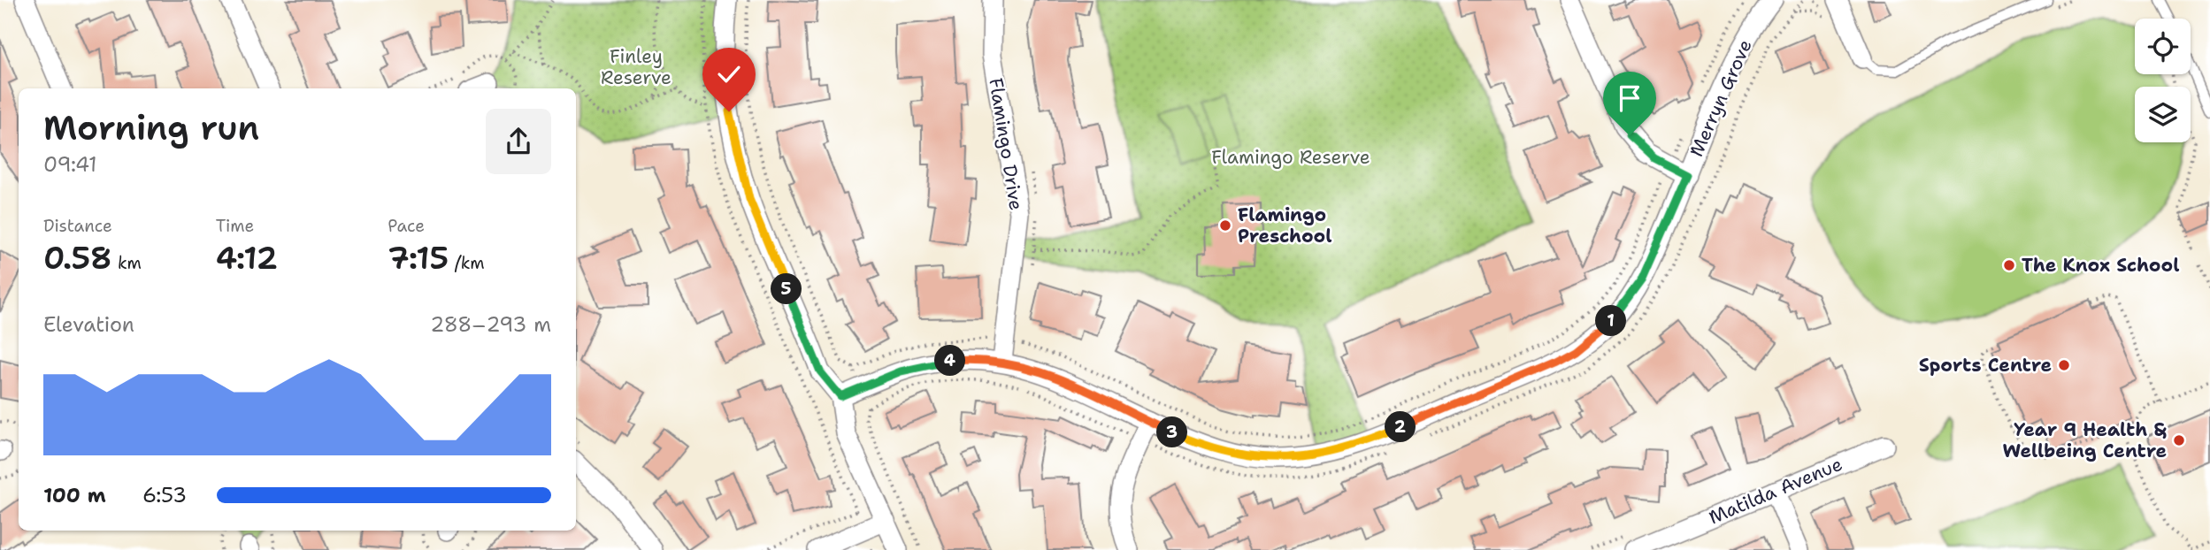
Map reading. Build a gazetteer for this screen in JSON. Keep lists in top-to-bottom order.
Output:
{
  "streets": {
    "street": ["Merryn Grove", "Flamingo Drive", "Matilda Avenue"]
  },
  "crossings": [
    ["Merryn Grove", "Flamingo Drive"]
  ],
  "parks": ["Finley Reserve", "Flamingo Reserve"],
  "places": [
    "Flamingo Preschool",
    "The Knox School",
    "Sports Centre",
    "Year 9 Health & Wellbeing Centre"
  ],
  "page": {
    "heading": ["Morning run", "09:41"],
    "stats": [
      ["Distance", "0.58 km"],
      ["Time", "4:12"],
      ["Pace", "7:15 /km"]
    ],
    "pins": [
      "5",
      "1",
      "4",
      "2",
      "3"
    ],
    "chart": ["Elevation", "288–293 m"],
    "list": [
      {
        "name": "100 m",
        "note": "6:53"
      }
    ]
  }
}
